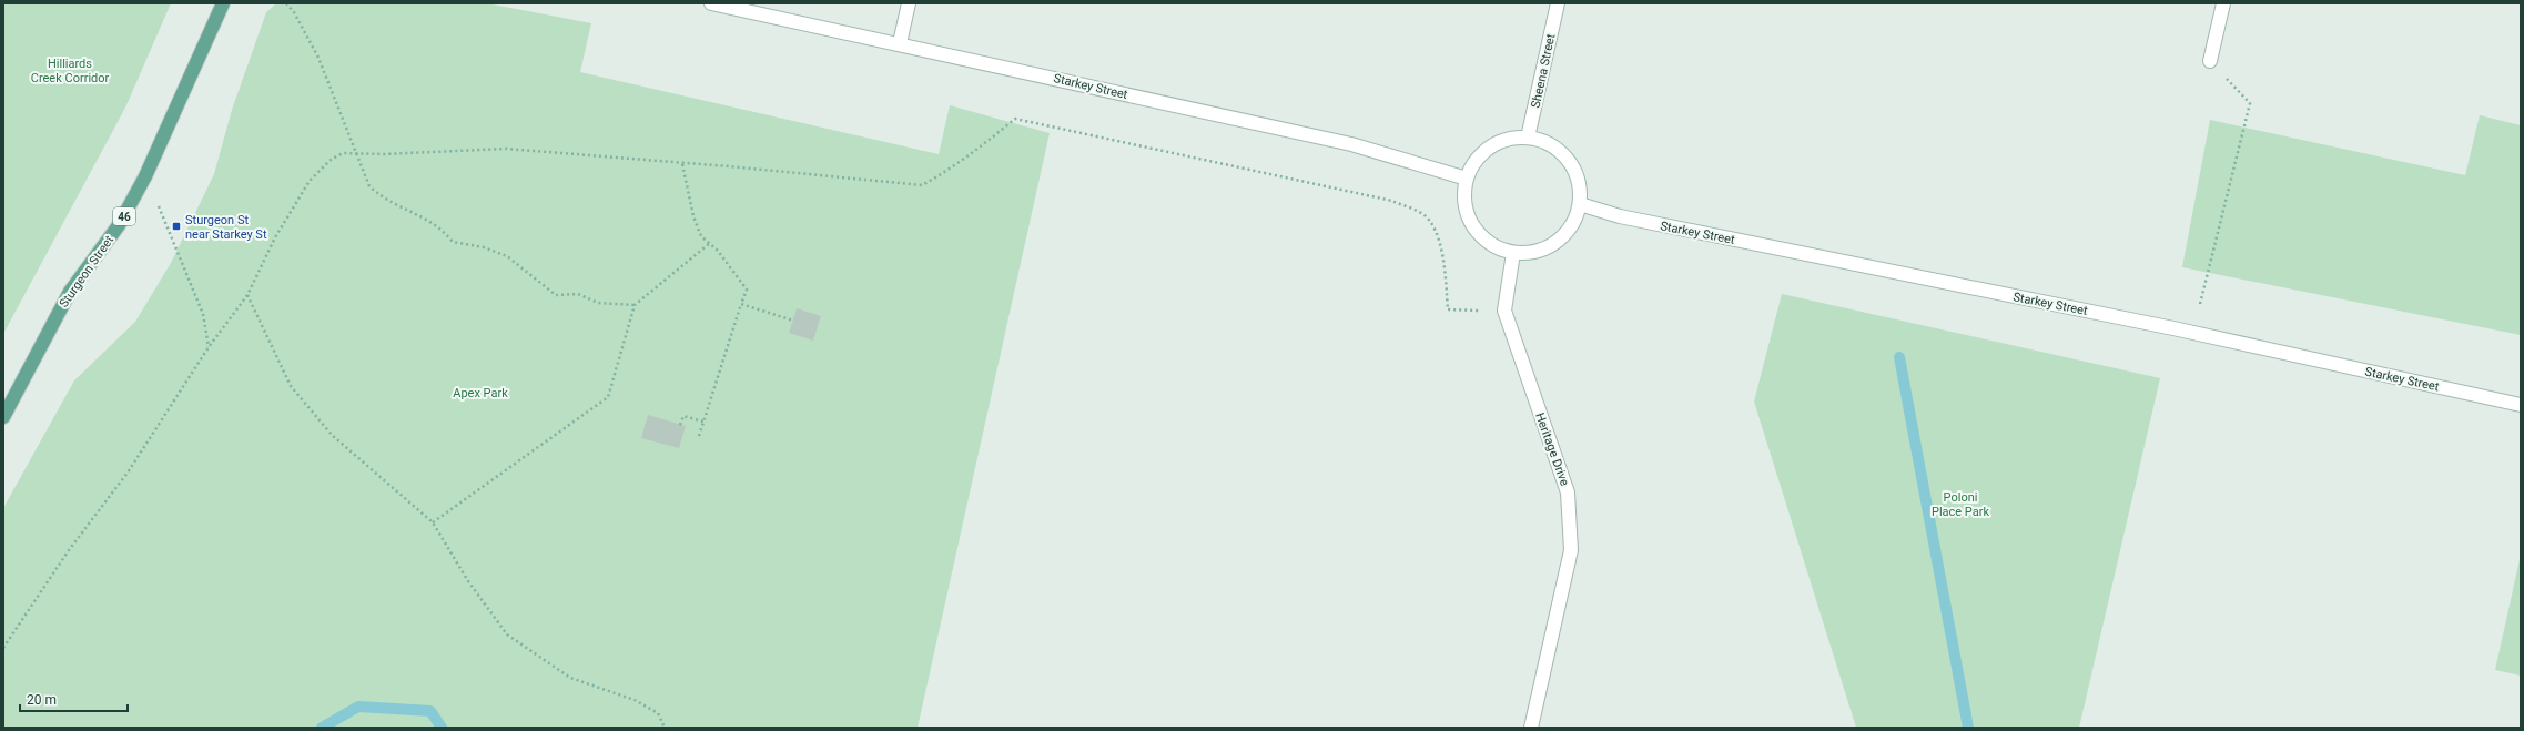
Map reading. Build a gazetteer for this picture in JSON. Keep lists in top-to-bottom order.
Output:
{
  "streets": {
    "main road": ["46", "Sturgeon Street"],
    "street": ["Sheena Street", "Starkey Street", "Heritage Drive"]
  },
  "crossings": [
    ["Sheena Street", "Starkey Street"],
    ["Sheena Street", "Heritage Drive"],
    ["Starkey Street", "Heritage Drive"]
  ],
  "parks": ["Hilliards Creek Corridor", "Apex Park", "Poloni Place Park"],
  "places": {
    "transit": ["Sturgeon St near Starkey St"]
  },
  "scale_bar": "20 m"
}
